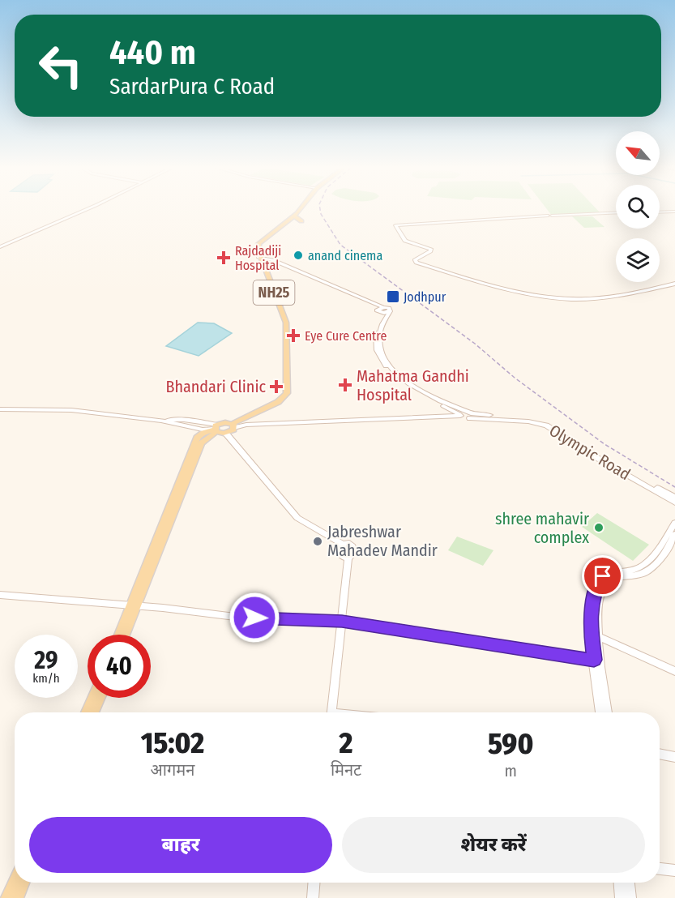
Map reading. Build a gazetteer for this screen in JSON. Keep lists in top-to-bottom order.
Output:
{
  "streets": {
    "main road": ["NH25"],
    "street": ["Olympic Road"]
  },
  "crossings": [
    ["NH25", "Olympic Road"]
  ],
  "places": {
    "other": ["anand cinema", "shree mahavir complex", "Jabreshwar Mahadev Mandir"],
    "health": [
      "Rajdadiji Hospital",
      "Eye Cure Centre",
      "Mahatma Gandhi Hospital",
      "Bhandari Clinic"
    ],
    "transit": ["Jodhpur"]
  },
  "north": "top left",
  "page": {
    "turn": ["440 m", "SardarPura C Road"],
    "speed": "29 km/h",
    "limit": "40",
    "eta": [
      "15:02",
      "आगमन",
      "2",
      "मिनट",
      "590",
      "m"
    ],
    "buttons": ["बाहर", "शेयर करें"]
  }
}
